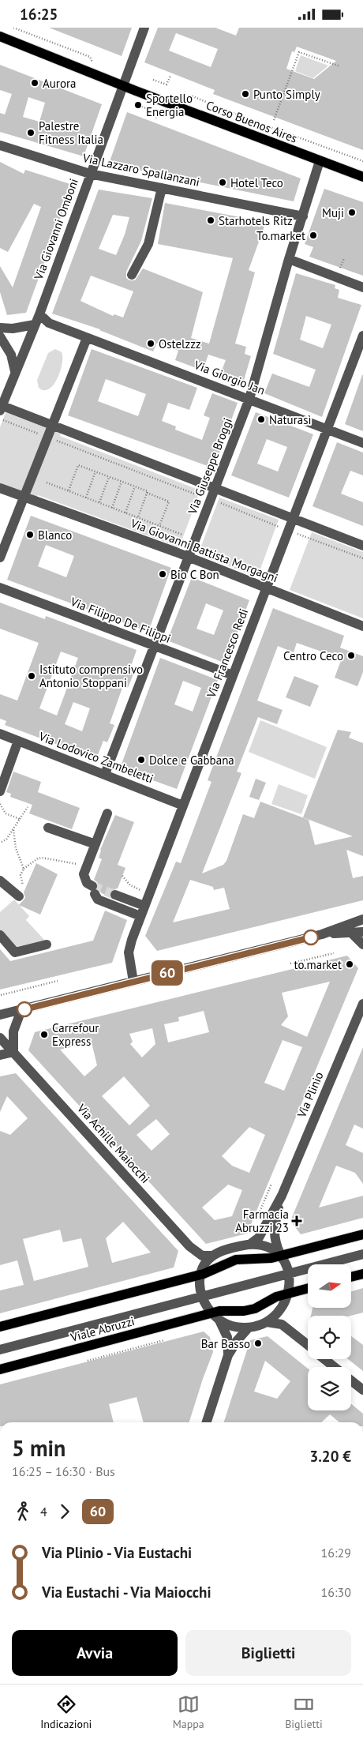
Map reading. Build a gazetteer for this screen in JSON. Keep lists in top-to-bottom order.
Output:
{
  "streets": {
    "main road": ["Corso Buenos Aires", "Viale Abruzzi"],
    "street": [
      "Via Lazzaro Spallanzani",
      "Via Giovanni Omboni",
      "Via Giorgio Jan",
      "Via Giuseppe Broggi",
      "Via Giovanni Battista Morgagni",
      "Via Filippo De Filippi",
      "Via Francesco Redi",
      "Via Lodovico Zambeletti",
      "Via Plinio",
      "Via Achille Maiocchi"
    ]
  },
  "crossings": [
    ["Corso Buenos Aires", "Via Giovanni Omboni"],
    ["Corso Buenos Aires", "Via Giuseppe Broggi"],
    ["Via Lazzaro Spallanzani", "Via Giovanni Omboni"],
    ["Via Lazzaro Spallanzani", "Via Giuseppe Broggi"],
    ["Via Giovanni Omboni", "Via Giorgio Jan"],
    ["Via Giorgio Jan", "Via Giuseppe Broggi"],
    ["Via Giorgio Jan", "Via Francesco Redi"],
    ["Via Giuseppe Broggi", "Via Giovanni Battista Morgagni"],
    ["Via Giuseppe Broggi", "Via Filippo De Filippi"],
    ["Via Giuseppe Broggi", "Via Lodovico Zambeletti"],
    ["Via Giovanni Battista Morgagni", "Via Francesco Redi"],
    ["Via Filippo De Filippi", "Via Francesco Redi"],
    ["Via Francesco Redi", "Via Lodovico Zambeletti"]
  ],
  "places": {
    "other": [
      "Aurora",
      "Punto Simply",
      "Sportello Energia",
      "Palestre Fitness Italia",
      "Hotel Teco",
      "Muji",
      "Starhotels Ritz",
      "To.market",
      "Ostelzzz",
      "Naturasì",
      "Blanco",
      "Bio C Bon",
      "Centro Ceco",
      "Istituto comprensivo Antonio Stoppani",
      "Dolce e Gabbana",
      "to.market",
      "Carrefour Express",
      "Bar Basso"
    ],
    "health": ["Farmacia Abruzzi 23"]
  },
  "lines": ["bus line 60"],
  "north": "right",
  "page": {
    "status": "16:25",
    "on_map": "60",
    "heading": ["5 min", "16:25 – 16:30 · Bus", "3.20 €"],
    "legs": ["4", "60"],
    "list": [
      {
        "name": "Via Plinio - Via Eustachi",
        "value": "16:29"
      },
      {
        "name": "Via Eustachi - Via Maiocchi",
        "value": "16:30"
      }
    ],
    "buttons": ["Avvia", "Biglietti"],
    "tabs": ["Indicazioni", "Mappa", "Biglietti"]
  }
}
